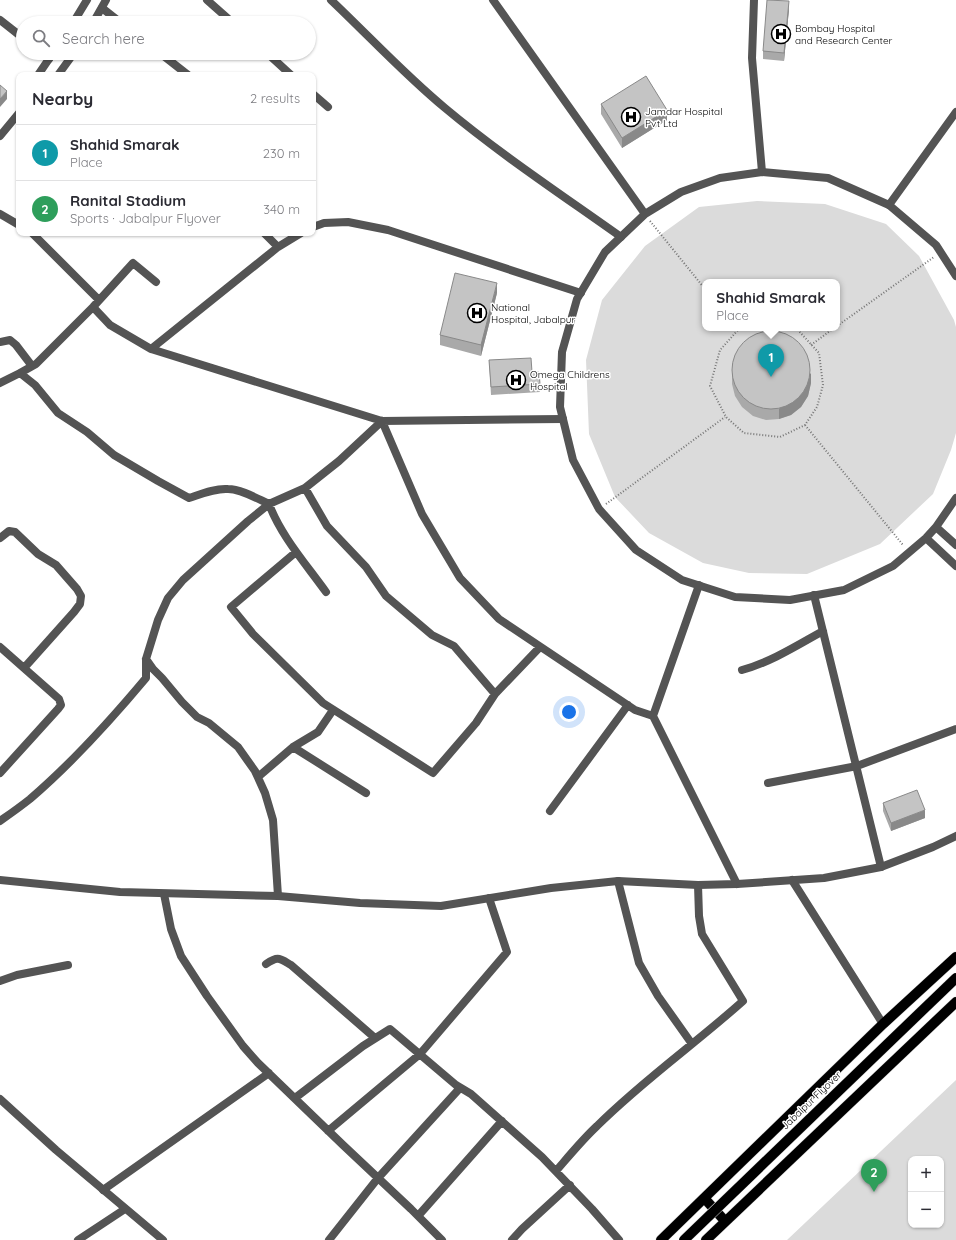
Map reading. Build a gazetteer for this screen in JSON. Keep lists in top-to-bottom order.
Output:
{
  "streets": {
    "main road": ["Jabalpur Flyover"]
  },
  "places": {
    "hospital": [
      "Bombay Hospital and Research Center",
      "Jamdar Hospital Pvt Ltd",
      "National Hospital, Jabalpur",
      "Omega Childrens Hospital"
    ]
  },
  "page": {
    "search": "Search here",
    "heading": ["Nearby", "2 results"],
    "list": [
      {
        "mark": "1",
        "name": "Shahid Smarak",
        "note": "Place",
        "value": "230 m"
      },
      {
        "mark": "2",
        "name": "Ranital Stadium",
        "note": "Sports · Jabalpur Flyover",
        "value": "340 m"
      }
    ],
    "popup": ["Shahid Smarak", "Place"],
    "pins": ["1", "2"],
    "map_buttons": ["+", "−"]
  }
}
